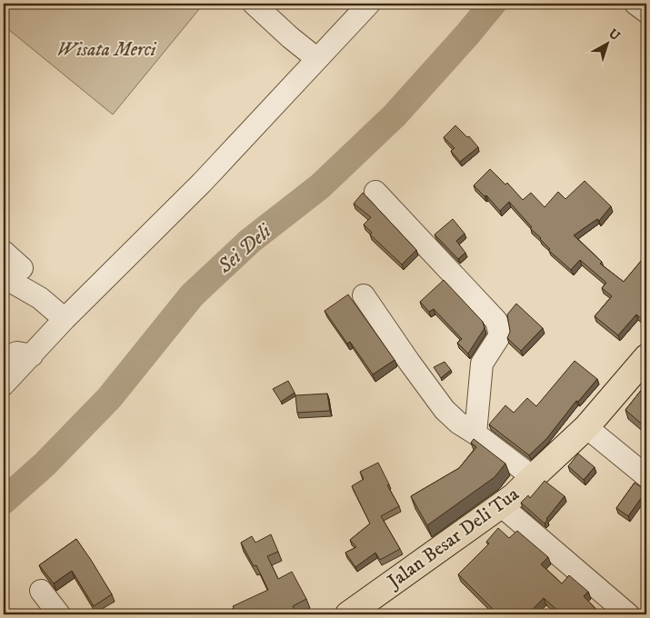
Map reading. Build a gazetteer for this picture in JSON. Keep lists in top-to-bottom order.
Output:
{
  "streets": {
    "main road": ["Jalan Besar Deli Tua"]
  },
  "water": ["Sei Deli"],
  "parks": ["Wisata Merci"],
  "north": "top right"
}
